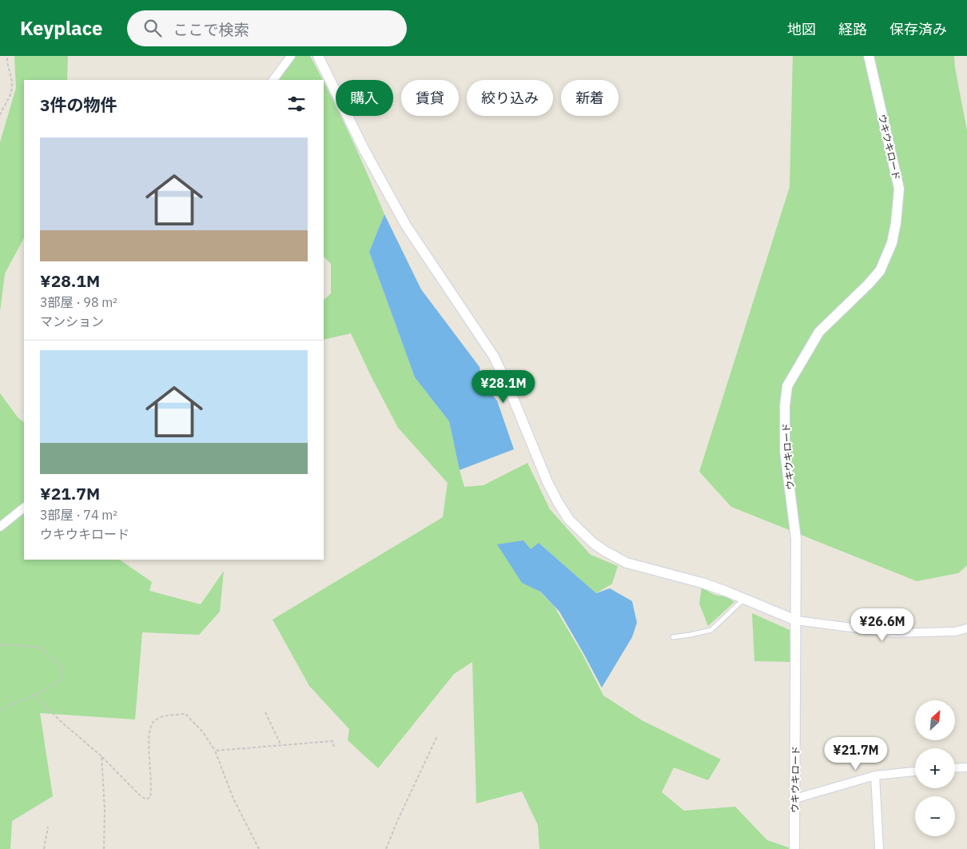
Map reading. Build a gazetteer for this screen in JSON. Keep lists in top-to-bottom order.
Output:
{
  "streets": {
    "street": ["ウキウキロード"]
  },
  "north": "top right",
  "page": {
    "header": "Keyplace",
    "search": "ここで検索",
    "nav": ["地図", "経路", "保存済み"],
    "chip": [
      "購入",
      "賃貸",
      "絞り込み",
      "新着"
    ],
    "heading": "3件の物件",
    "list": [
      {
        "name": "¥28.1M",
        "note": "3部屋 · 98 m² · マンション"
      },
      {
        "name": "¥21.7M",
        "note": "3部屋 · 74 m² · ウキウキロード"
      }
    ],
    "price": ["¥28.1M", "¥26.6M", "¥21.7M"],
    "map_buttons": ["+", "−"]
  }
}
